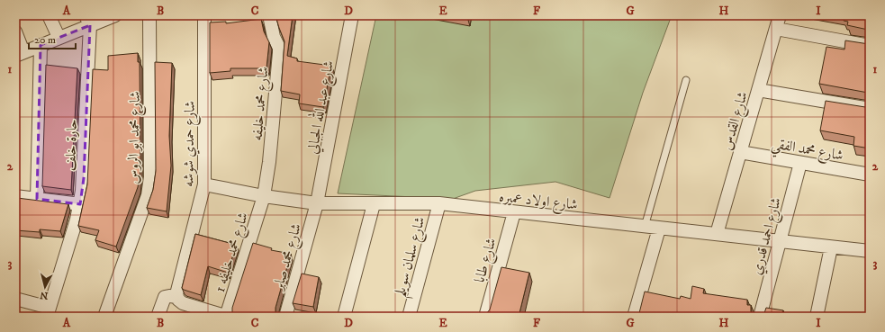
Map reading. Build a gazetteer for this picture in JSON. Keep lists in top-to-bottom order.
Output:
{
  "streets": {
    "street": [
      "شارع محمد خليفه",
      "شارع عبد الله الجبالي",
      "شارع القدس",
      "شارع محمد ابو الروس",
      "شارع حمدي شوشه",
      "حارة خلف",
      "شارع محمد الفقي",
      "شارع اولاد عميره",
      "شارع احمد قدري",
      "شارع محمد خليفه 1",
      "شارع محمد صابر",
      "شارع سلمان سويلم",
      "شارع طابا"
    ]
  },
  "crossings": [
    ["شارع محمد خليفه", "شارع اولاد عميره"],
    ["شارع محمد خليفه", "شارع محمد خليفه 1"],
    ["شارع عبد الله الجبالي", "شارع اولاد عميره"],
    ["شارع عبد الله الجبالي", "شارع محمد صابر"],
    ["شارع القدس", "شارع محمد الفقي"],
    ["شارع القدس", "شارع اولاد عميره"],
    ["شارع حمدي شوشه", "شارع اولاد عميره"],
    ["شارع محمد الفقي", "شارع احمد قدري"],
    ["شارع اولاد عميره", "شارع احمد قدري"],
    ["شارع اولاد عميره", "شارع محمد خليفه 1"],
    ["شارع اولاد عميره", "شارع محمد صابر"],
    ["شارع اولاد عميره", "شارع سلمان سويلم"],
    ["شارع اولاد عميره", "شارع طابا"]
  ],
  "scale_bar": "20 m",
  "north": "bottom",
  "grid": {
    "columns": [
      "A",
      "B",
      "C",
      "D",
      "E",
      "F",
      "G",
      "H",
      "I"
    ],
    "rows": ["1", "2", "3"]
  }
}
